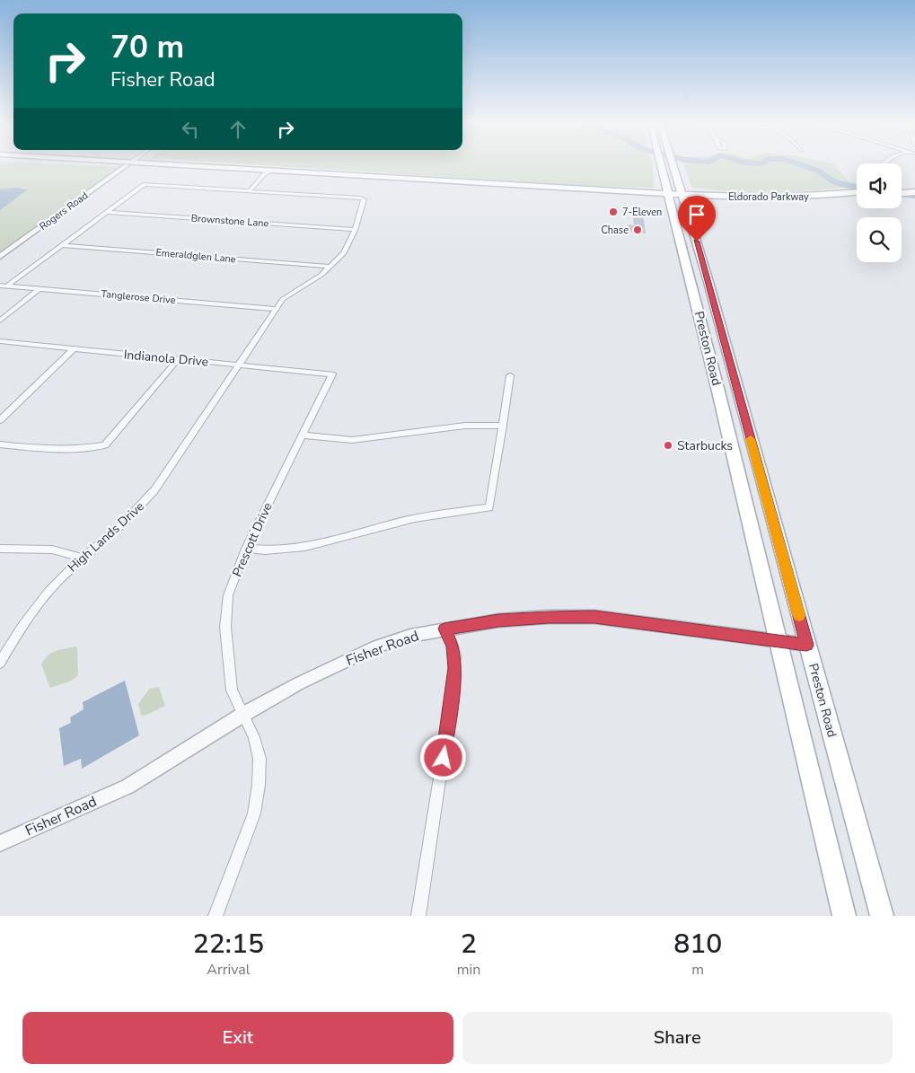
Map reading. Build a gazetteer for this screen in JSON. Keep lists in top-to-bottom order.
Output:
{
  "streets": {
    "main road": ["Eldorado Parkway", "Preston Road"],
    "street": [
      "Rogers Road",
      "Brownstone Lane",
      "Emeraldglen Lane",
      "Tanglerose Drive",
      "Indianola Drive",
      "High Lands Drive",
      "Prescott Drive",
      "Fisher Road"
    ]
  },
  "crossings": [
    ["Eldorado Parkway", "Preston Road"],
    ["Brownstone Lane", "High Lands Drive"],
    ["Emeraldglen Lane", "High Lands Drive"],
    ["Tanglerose Drive", "High Lands Drive"],
    ["Preston Road", "Fisher Road"],
    ["Indianola Drive", "High Lands Drive"],
    ["Indianola Drive", "Prescott Drive"],
    ["Prescott Drive", "Fisher Road"]
  ],
  "places": ["7-Eleven", "Chase", "Starbucks"],
  "page": {
    "turn": ["70 m", "Fisher Road"],
    "eta": [
      "22:15",
      "Arrival",
      "2",
      "min",
      "810",
      "m"
    ],
    "buttons": ["Exit", "Share"]
  }
}
